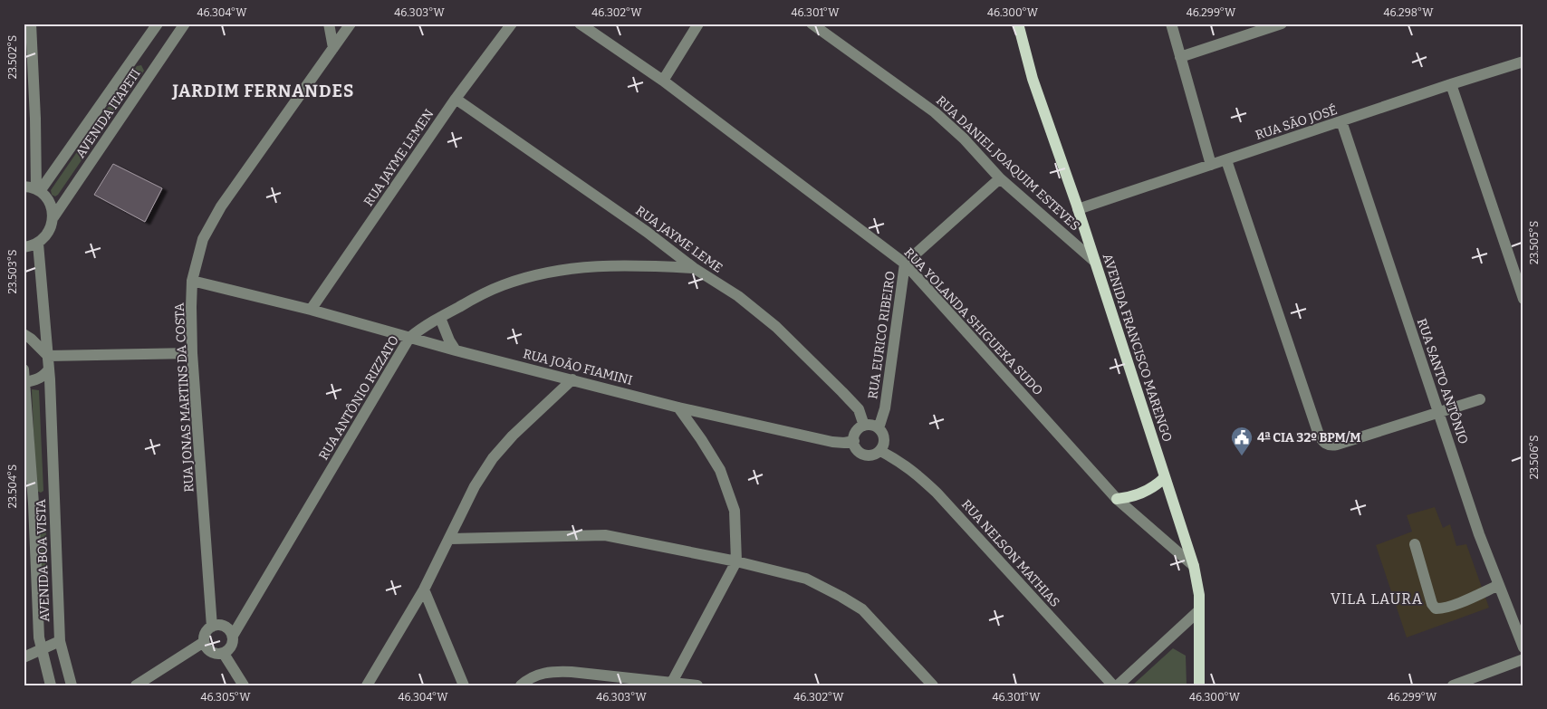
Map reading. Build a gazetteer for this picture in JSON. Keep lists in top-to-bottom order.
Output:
{
  "streets": {
    "main road": ["AVENIDA FRANCISCO MARENGO"],
    "street": [
      "AVENIDA ITAPETI",
      "RUA SÃO JOSÉ",
      "RUA JAYME LEMEN",
      "RUA DANIEL JOAQUIM ESTEVES",
      "RUA JAYME LEME",
      "RUA YOLANDA SHIGUEKA SUDO",
      "RUA EURICO RIBEIRO",
      "RUA JOÃO FIAMINI",
      "RUA SANTO ANTÔNIO",
      "RUA JONAS MARTINS DA COSTA",
      "RUA ANTÔNIO RIZZATO",
      "RUA NELSON MATHIAS",
      "AVENIDA BOA VISTA"
    ]
  },
  "crossings": [
    ["AVENIDA ITAPETI", "AVENIDA BOA VISTA"],
    ["RUA SÃO JOSÉ", "AVENIDA FRANCISCO MARENGO"],
    ["RUA SÃO JOSÉ", "RUA SANTO ANTÔNIO"],
    ["RUA JAYME LEMEN", "RUA JAYME LEME"],
    ["RUA JAYME LEMEN", "RUA JOÃO FIAMINI"],
    ["RUA DANIEL JOAQUIM ESTEVES", "RUA EURICO RIBEIRO"],
    ["RUA DANIEL JOAQUIM ESTEVES", "AVENIDA FRANCISCO MARENGO"],
    ["RUA JAYME LEME", "RUA EURICO RIBEIRO"],
    ["RUA JAYME LEME", "RUA JOÃO FIAMINI"],
    ["RUA JAYME LEME", "RUA ANTÔNIO RIZZATO"],
    ["RUA JAYME LEME", "RUA NELSON MATHIAS"],
    ["RUA YOLANDA SHIGUEKA SUDO", "RUA EURICO RIBEIRO"],
    ["RUA YOLANDA SHIGUEKA SUDO", "AVENIDA FRANCISCO MARENGO"],
    ["RUA EURICO RIBEIRO", "RUA JOÃO FIAMINI"],
    ["RUA EURICO RIBEIRO", "RUA NELSON MATHIAS"],
    ["RUA JOÃO FIAMINI", "RUA JONAS MARTINS DA COSTA"],
    ["RUA JOÃO FIAMINI", "RUA ANTÔNIO RIZZATO"],
    ["RUA JOÃO FIAMINI", "RUA NELSON MATHIAS"],
    ["RUA JONAS MARTINS DA COSTA", "RUA ANTÔNIO RIZZATO"]
  ],
  "districts": ["JARDIM FERNANDES", "VILA LAURA"],
  "places": {
    "public building": ["4ª CIA 32º BPM/M"]
  },
  "coordinates": [
    "46.304°W",
    "46.303°W",
    "46.302°W",
    "46.301°W",
    "46.300°W",
    "46.299°W",
    "46.298°W",
    "23.502°S",
    "23.505°S",
    "23.503°S",
    "23.506°S",
    "23.504°S",
    "46.305°W"
  ]
}
